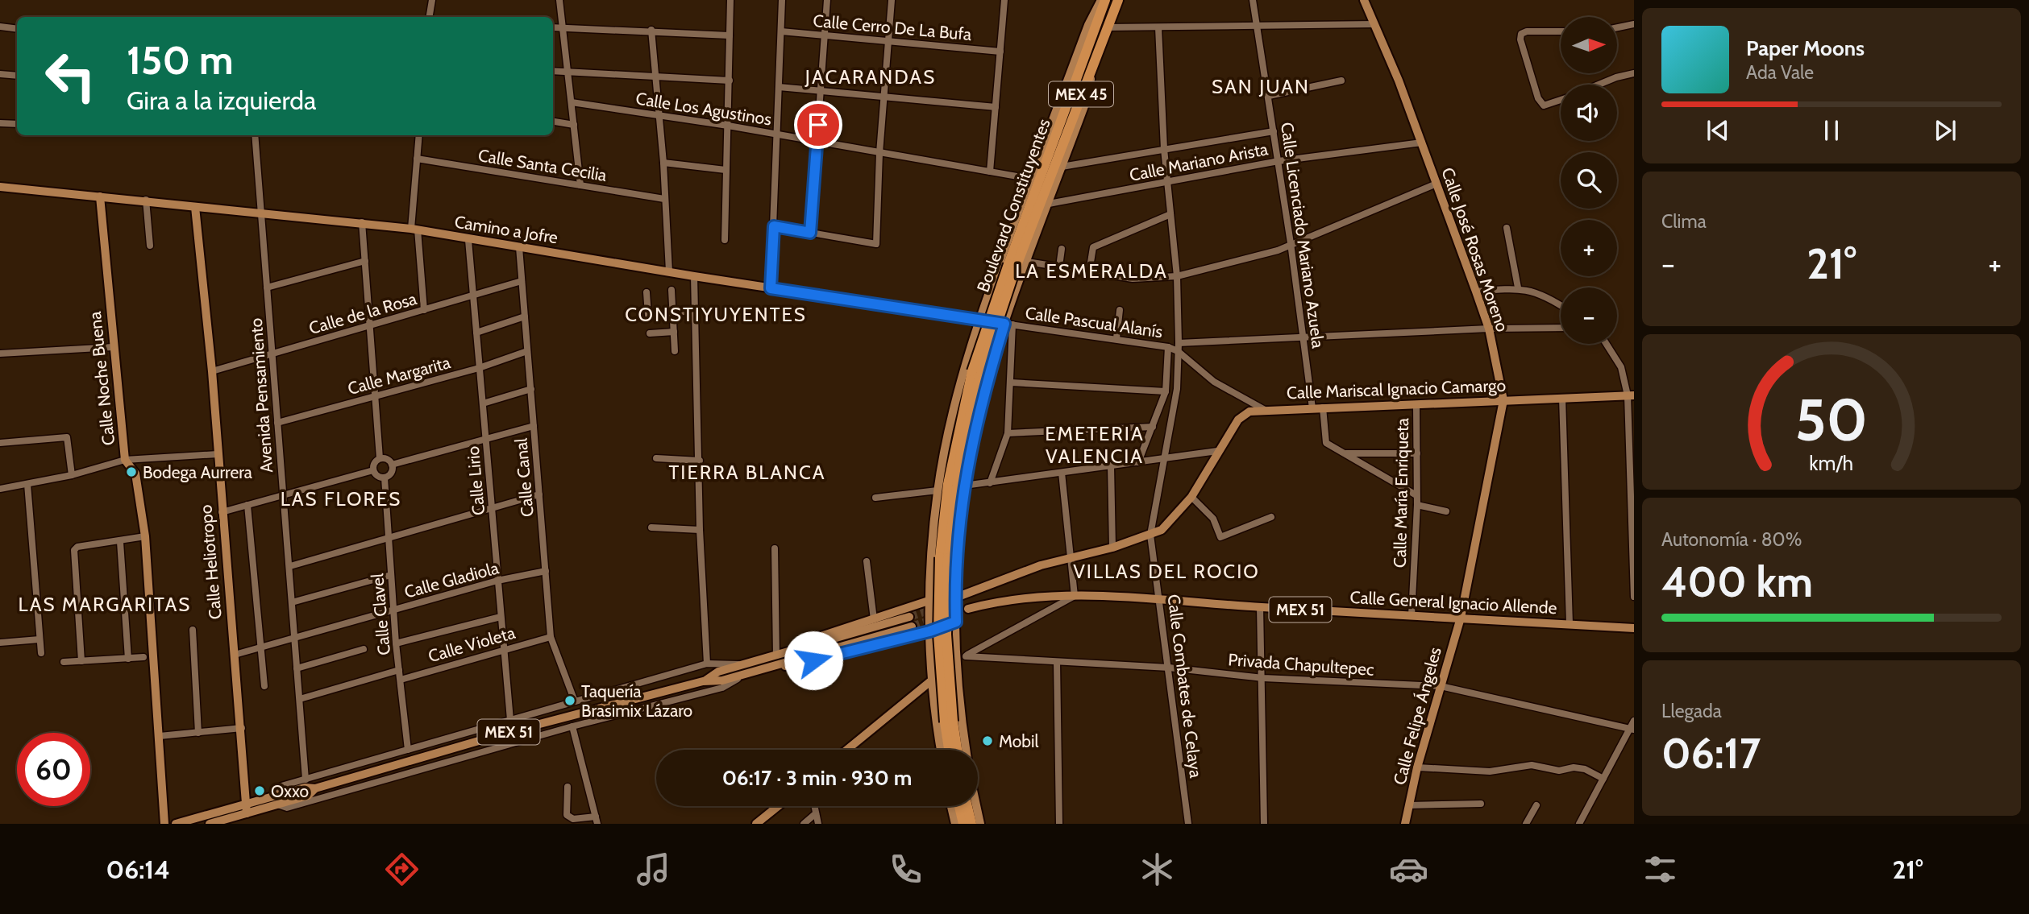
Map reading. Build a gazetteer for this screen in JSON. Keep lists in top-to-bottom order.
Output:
{
  "streets": {
    "highway": ["MEX 45", "Boulevard Constituyentes"],
    "main road": [
      "Camino a Jofre",
      "Calle José Rosas Moreno",
      "Calle Noche Buena",
      "Calle Mariscal Ignacio Camargo",
      "Calle Heliotropo",
      "Calle General Ignacio Allende",
      "MEX 51",
      "Calle Felipe Ángeles"
    ],
    "street": [
      "Calle Cerro De La Bufa",
      "Calle Los Agustinos",
      "Calle Mariano Arista",
      "Calle Santa Cecilia",
      "Calle Licenciado Mariano Azuela",
      "Calle de la Rosa",
      "Calle Pascual Alanís",
      "Calle Margarita",
      "Avenida Pensamiento",
      "Calle Canal",
      "Calle Lirio",
      "Calle María Enriqueta",
      "Calle Gladiola",
      "Calle Clavel",
      "Calle Violeta",
      "Privada Chapultepec",
      "Calle Combates de Celaya"
    ]
  },
  "crossings": [
    ["Calle Los Agustinos", "Boulevard Constituyentes"],
    ["Calle Mariano Arista", "Calle Licenciado Mariano Azuela"],
    ["Calle Mariano Arista", "Calle José Rosas Moreno"],
    ["Calle Mariano Arista", "Calle Combates de Celaya"],
    ["Camino a Jofre", "Calle Pascual Alanís"],
    ["Camino a Jofre", "Calle Noche Buena"],
    ["Camino a Jofre", "Avenida Pensamiento"],
    ["Camino a Jofre", "Calle Canal"],
    ["Camino a Jofre", "Calle Lirio"],
    ["Camino a Jofre", "Calle Heliotropo"],
    ["Calle Licenciado Mariano Azuela", "Calle Mariscal Ignacio Camargo"],
    ["Calle José Rosas Moreno", "Calle Mariscal Ignacio Camargo"],
    ["Calle José Rosas Moreno", "Calle General Ignacio Allende"],
    ["Calle José Rosas Moreno", "Calle Felipe Ángeles"],
    ["Calle de la Rosa", "Avenida Pensamiento"],
    ["Calle de la Rosa", "Calle Canal"],
    ["Calle de la Rosa", "Calle Lirio"],
    ["Calle de la Rosa", "Calle Heliotropo"],
    ["Calle Pascual Alanís", "Calle Mariscal Ignacio Camargo"],
    ["Calle Pascual Alanís", "Calle Combates de Celaya"],
    ["Calle Margarita", "Avenida Pensamiento"],
    ["Calle Margarita", "Calle Canal"],
    ["Calle Margarita", "Calle Lirio"],
    ["Calle Mariscal Ignacio Camargo", "Calle María Enriqueta"],
    ["Calle Mariscal Ignacio Camargo", "Calle Combates de Celaya"],
    ["Avenida Pensamiento", "Calle Gladiola"],
    ["Calle Canal", "Calle Gladiola"],
    ["Calle Canal", "Calle Violeta"],
    ["Calle Lirio", "Calle Gladiola"],
    ["Calle Lirio", "Calle Violeta"],
    ["Calle María Enriqueta", "Calle General Ignacio Allende"],
    ["Calle Heliotropo", "Calle Gladiola"],
    ["Calle Heliotropo", "MEX 51"],
    ["Calle Gladiola", "Calle Clavel"],
    ["Calle General Ignacio Allende", "Calle Combates de Celaya"],
    ["Calle General Ignacio Allende", "Calle Felipe Ángeles"],
    ["Calle Clavel", "Calle Violeta"],
    ["Privada Chapultepec", "Calle Combates de Celaya"],
    ["Privada Chapultepec", "Calle Felipe Ángeles"]
  ],
  "districts": [
    "JACARANDAS",
    "SAN JUAN",
    "LA ESMERALDA",
    "CONSTIYUYENTES",
    "EMETERIA VALENCIA",
    "TIERRA BLANCA",
    "LAS FLORES",
    "VILLAS DEL ROCIO",
    "LAS MARGARITAS"
  ],
  "places": [
    "Bodega Aurrera",
    "Taquería Brasimix Lázaro",
    "Mobil",
    "Oxxo"
  ],
  "north": "right",
  "page": {
    "map_buttons": ["+", "−"],
    "turn": ["150 m", "Gira a la izquierda"],
    "song": ["Paper Moons", "Ada Vale"],
    "tile": [
      "Clima",
      ["Autonomía · 80%", "400 km"],
      ["Llegada", "06:17"]
    ],
    "heat": ["−", "21°", "+"],
    "limit": "60",
    "trip": "06:17 · 3 min · 930 m",
    "tabs": ["06:14", "21°"],
    "gauge": ["50", "km/h"]
  }
}
